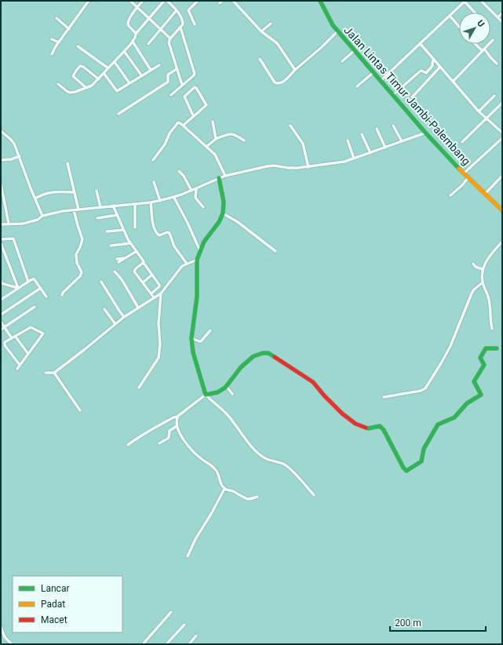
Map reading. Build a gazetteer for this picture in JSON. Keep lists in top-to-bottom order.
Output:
{
  "streets": {
    "main road": ["Jalan Lintas Timur Jambi-Palembang"]
  },
  "legend": ["Lancar", "Padat", "Macet"],
  "scale_bar": "200 m",
  "north": "top right"
}
